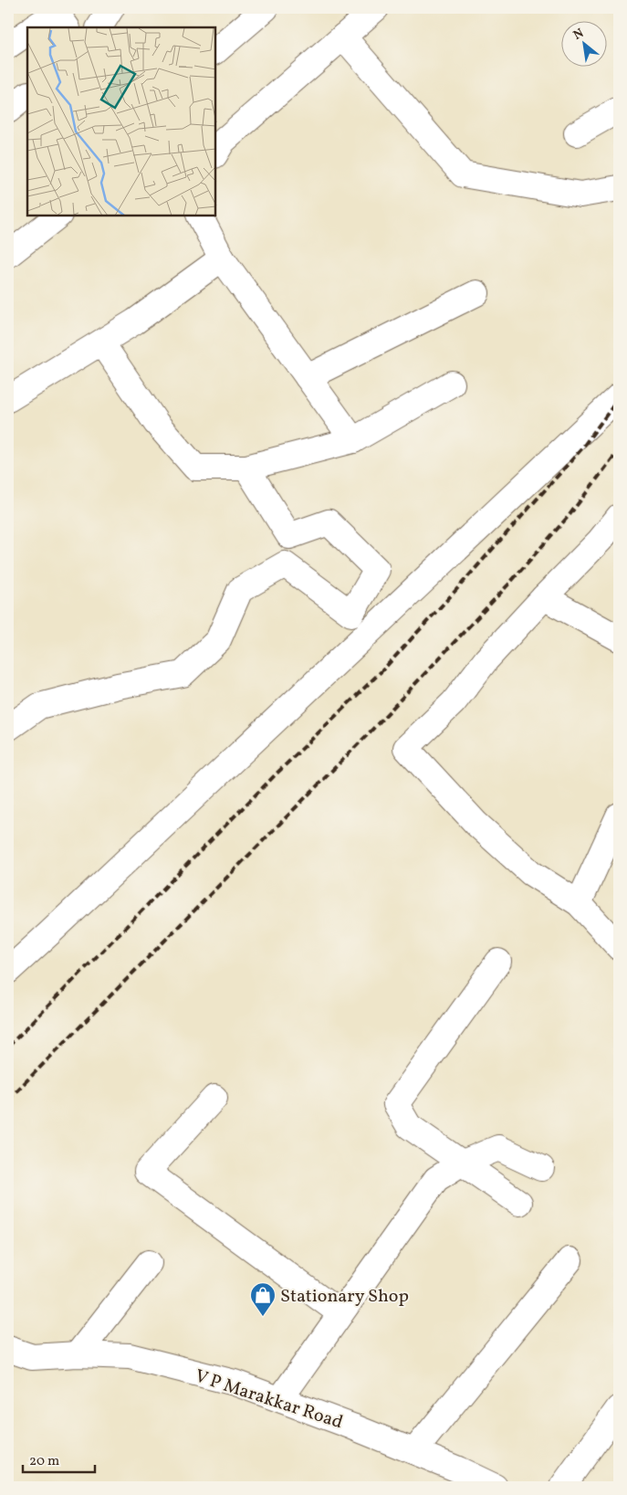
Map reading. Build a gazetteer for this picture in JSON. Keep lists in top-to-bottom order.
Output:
{
  "streets": {
    "street": ["V P Marakkar Road"]
  },
  "places": {
    "shop": ["Stationary Shop"]
  },
  "scale_bar": "20 m",
  "north": "top left"
}
